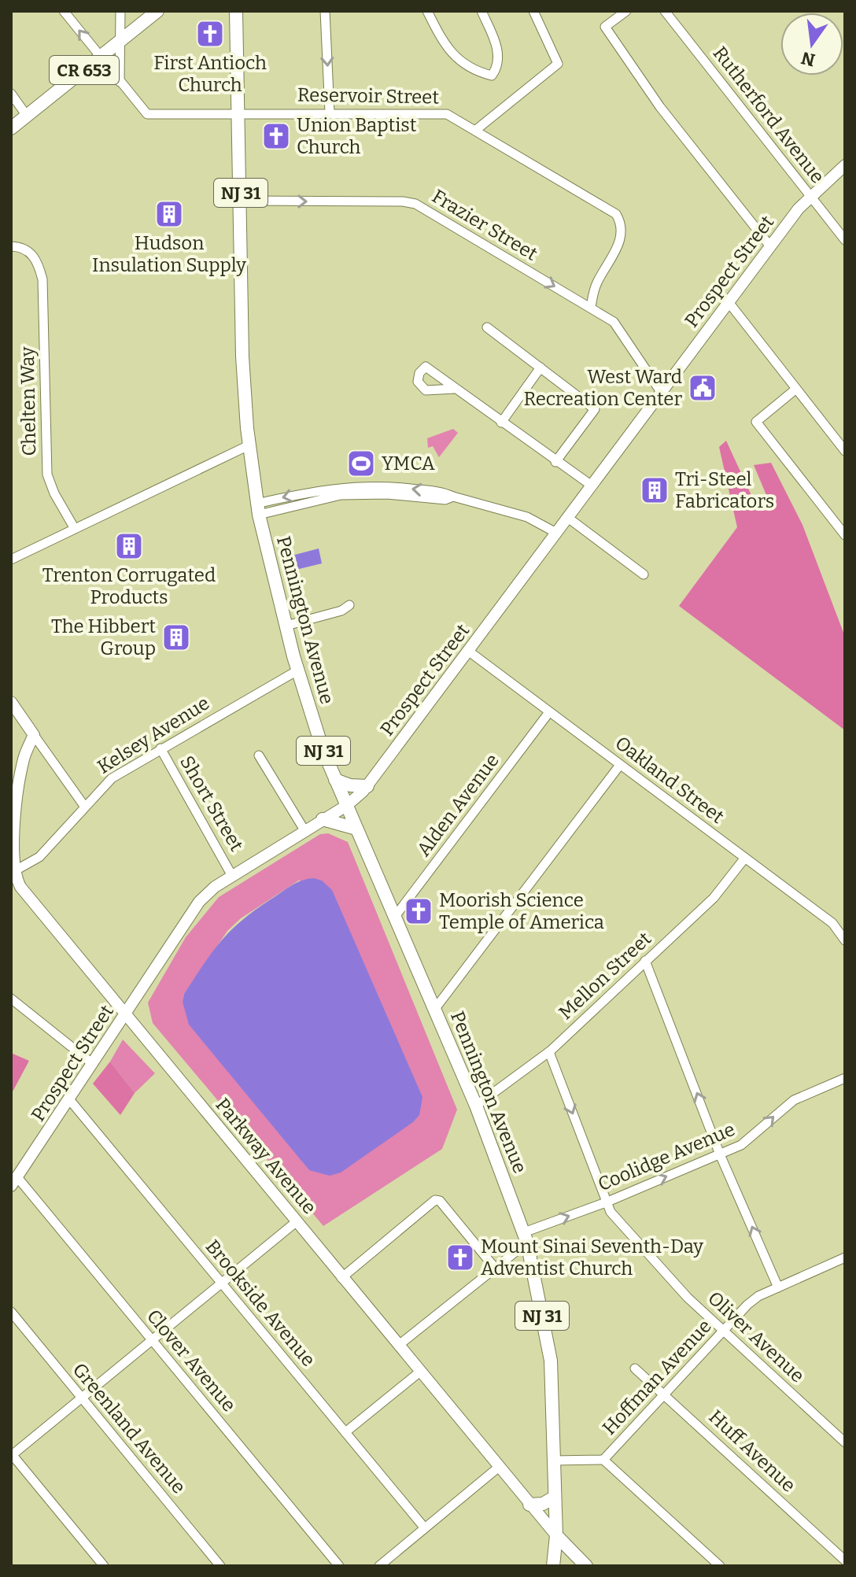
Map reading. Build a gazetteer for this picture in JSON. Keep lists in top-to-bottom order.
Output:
{
  "streets": {
    "main road": [
      "CR 653",
      "NJ 31",
      "Pennington Avenue",
      "Parkway Avenue"
    ],
    "street": [
      "Reservoir Street",
      "Rutherford Avenue",
      "Frazier Street",
      "Prospect Street",
      "Chelten Way",
      "Kelsey Avenue",
      "Oakland Street",
      "Short Street",
      "Alden Avenue",
      "Mellon Street",
      "Coolidge Avenue",
      "Brookside Avenue",
      "Oliver Avenue",
      "Clover Avenue",
      "Hoffman Avenue",
      "Greenland Avenue",
      "Huff Avenue"
    ]
  },
  "crossings": [
    ["CR 653", "Reservoir Street"],
    ["Reservoir Street", "Frazier Street"],
    ["Reservoir Street", "Pennington Avenue"],
    ["Rutherford Avenue", "Prospect Street"],
    ["NJ 31", "Pennington Avenue"],
    ["NJ 31", "Parkway Avenue"],
    ["Frazier Street", "Prospect Street"],
    ["Frazier Street", "Pennington Avenue"],
    ["Prospect Street", "Pennington Avenue"],
    ["Prospect Street", "Oakland Street"],
    ["Prospect Street", "Short Street"],
    ["Prospect Street", "Parkway Avenue"],
    ["Prospect Street", "Brookside Avenue"],
    ["Prospect Street", "Clover Avenue"],
    ["Pennington Avenue", "Kelsey Avenue"],
    ["Pennington Avenue", "Alden Avenue"],
    ["Pennington Avenue", "Mellon Street"],
    ["Pennington Avenue", "Parkway Avenue"],
    ["Pennington Avenue", "Coolidge Avenue"],
    ["Pennington Avenue", "Hoffman Avenue"],
    ["Kelsey Avenue", "Short Street"],
    ["Kelsey Avenue", "Parkway Avenue"],
    ["Oakland Street", "Alden Avenue"],
    ["Oakland Street", "Mellon Street"],
    ["Mellon Street", "Oliver Avenue"],
    ["Parkway Avenue", "Coolidge Avenue"],
    ["Coolidge Avenue", "Oliver Avenue"],
    ["Oliver Avenue", "Hoffman Avenue"],
    ["Hoffman Avenue", "Huff Avenue"]
  ],
  "one_way": ["Frazier Street", "Coolidge Avenue"],
  "places": {
    "church": [
      "First Antioch Church",
      "Union Baptist Church",
      "Moorish Science Temple of America",
      "Mount Sinai Seventh-Day Adventist Church"
    ],
    "building": [
      "Hudson Insulation Supply",
      "Tri-Steel Fabricators",
      "Trenton Corrugated Products",
      "The Hibbert Group"
    ],
    "public building": ["West Ward Recreation Center"],
    "sports": ["YMCA"]
  },
  "north": "bottom"
}
